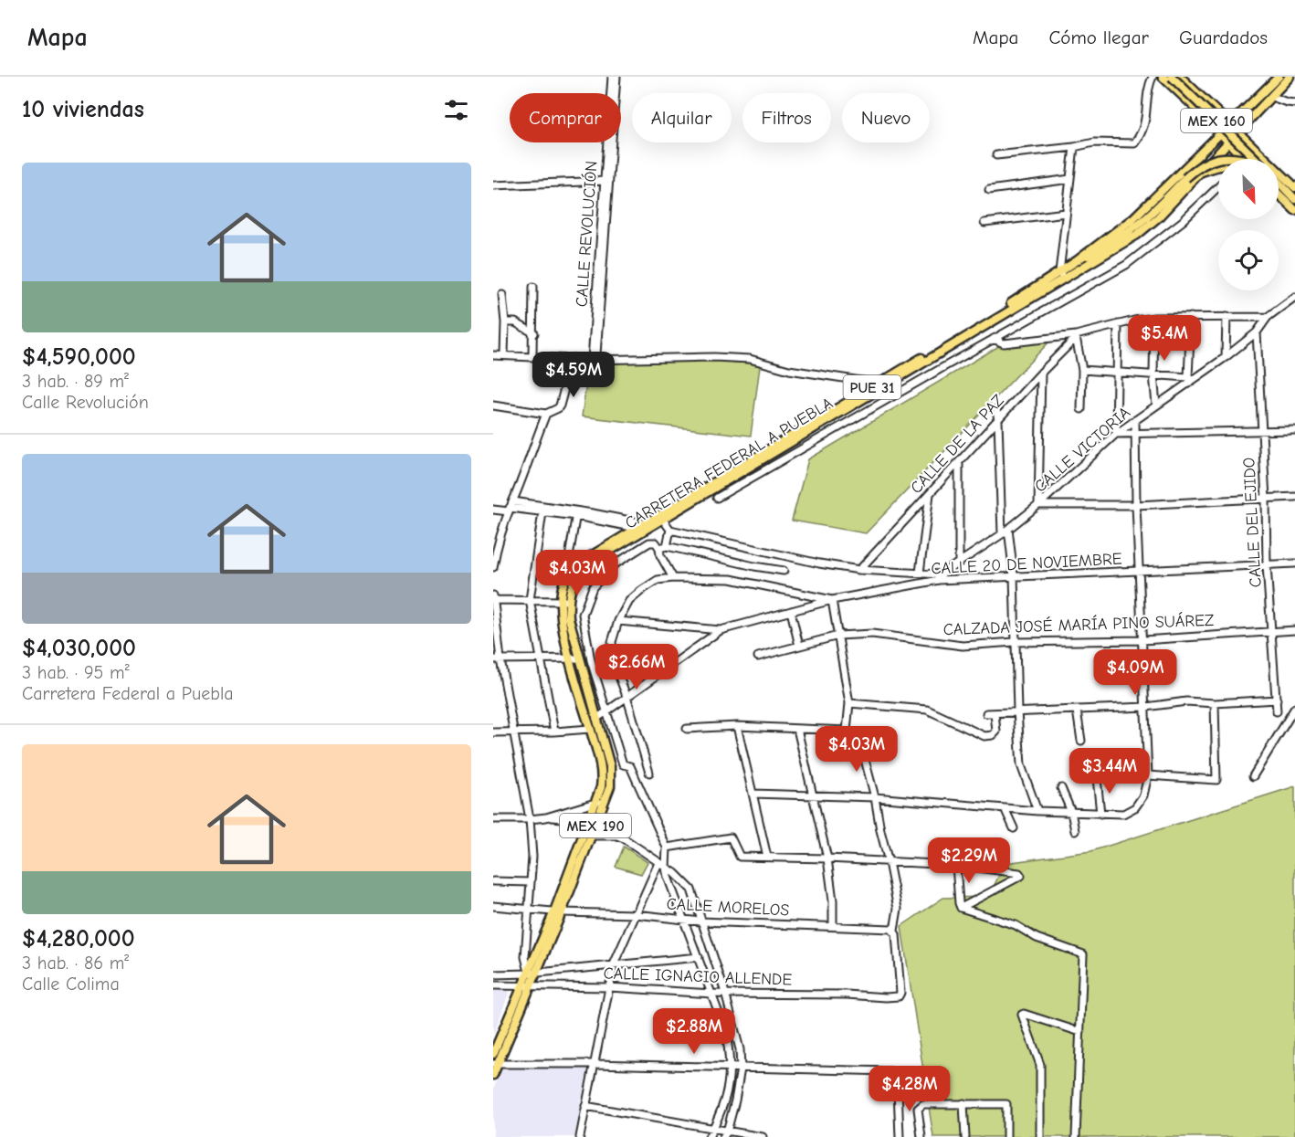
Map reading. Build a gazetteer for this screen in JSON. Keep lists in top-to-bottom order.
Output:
{
  "streets": {
    "main road": [
      "MEX 160",
      "PUE 31",
      "CARRETERA FEDERAL A PUEBLA",
      "MEX 190"
    ],
    "street": [
      "CALLE REVOLUCIÓN",
      "CALLE DE LA PAZ",
      "CALLE VICTORIA",
      "CALLE DEL EJIDO",
      "CALLE 20 DE NOVIEMBRE",
      "CALZADA JOSÉ MARÍA PINO SUÁREZ",
      "CALLE MORELOS",
      "CALLE IGNACIO ALLENDE"
    ]
  },
  "crossings": [
    ["MEX 160", "CARRETERA FEDERAL A PUEBLA"],
    ["CALLE VICTORIA", "CALLE DEL EJIDO"],
    ["CALLE VICTORIA", "CALLE 20 DE NOVIEMBRE"],
    ["CARRETERA FEDERAL A PUEBLA", "CALLE 20 DE NOVIEMBRE"],
    ["CARRETERA FEDERAL A PUEBLA", "MEX 190"],
    ["CARRETERA FEDERAL A PUEBLA", "CALLE MORELOS"],
    ["CARRETERA FEDERAL A PUEBLA", "CALLE IGNACIO ALLENDE"],
    ["CALLE DEL EJIDO", "CALLE 20 DE NOVIEMBRE"],
    ["CALLE DEL EJIDO", "CALZADA JOSÉ MARÍA PINO SUÁREZ"],
    ["MEX 190", "CALLE IGNACIO ALLENDE"],
    ["CALLE MORELOS", "CALLE IGNACIO ALLENDE"]
  ],
  "north": "bottom right",
  "page": {
    "header": "Mapa",
    "nav": ["Mapa", "Cómo llegar", "Guardados"],
    "heading": "10 viviendas",
    "chip": [
      "Comprar",
      "Alquilar",
      "Filtros",
      "Nuevo"
    ],
    "list": [
      {
        "name": "$4,590,000",
        "note": "3 hab. · 89 m² · Calle Revolución"
      },
      {
        "name": "$4,030,000",
        "note": "3 hab. · 95 m² · Carretera Federal a Puebla"
      },
      {
        "name": "$4,280,000",
        "note": "3 hab. · 86 m² · Calle Colima"
      }
    ],
    "price": [
      "$5.4M",
      "$4.59M",
      "$4.03M",
      "$2.66M",
      "$4.09M",
      "$4.03M",
      "$3.44M",
      "$2.29M",
      "$2.88M",
      "$4.28M"
    ]
  }
}
